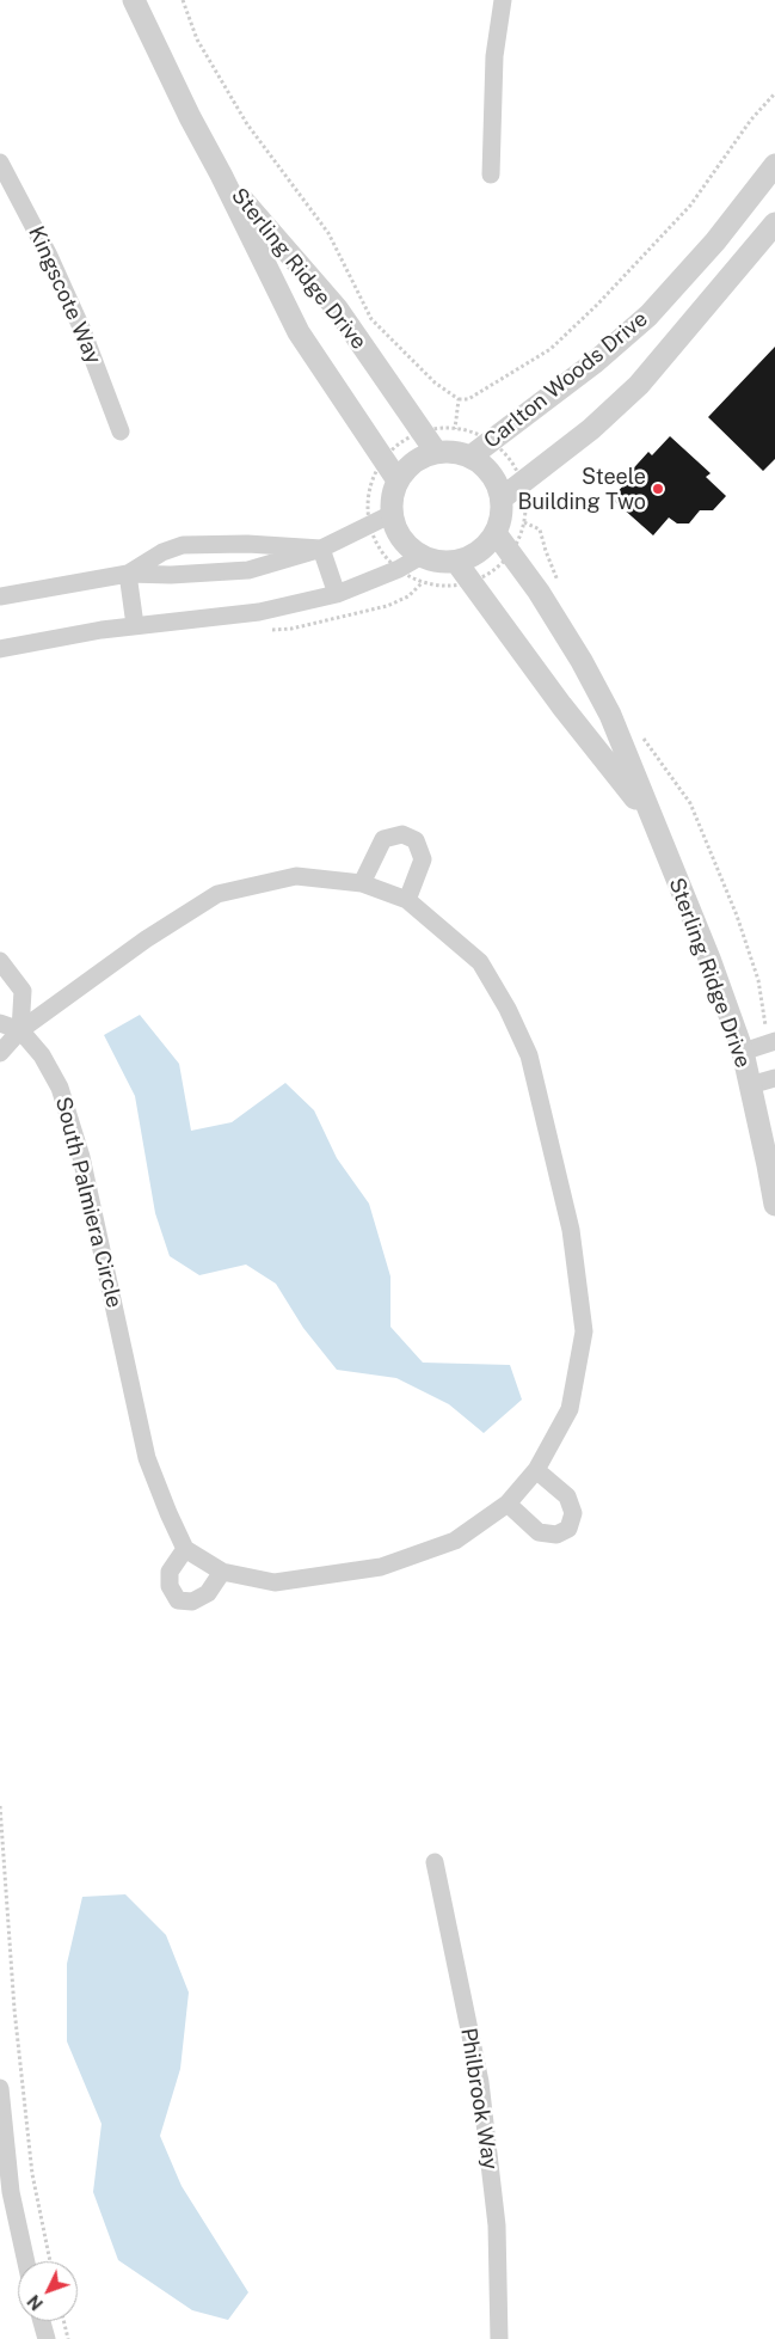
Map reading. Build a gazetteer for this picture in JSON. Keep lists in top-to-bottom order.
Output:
{
  "streets": {
    "street": [
      "Sterling Ridge Drive",
      "Kingscote Way",
      "Carlton Woods Drive",
      "South Palmiera Circle",
      "Philbrook Way"
    ]
  },
  "crossings": [
    ["Sterling Ridge Drive", "Carlton Woods Drive"]
  ],
  "places": ["Steele Building Two"],
  "north": "bottom left"
}
